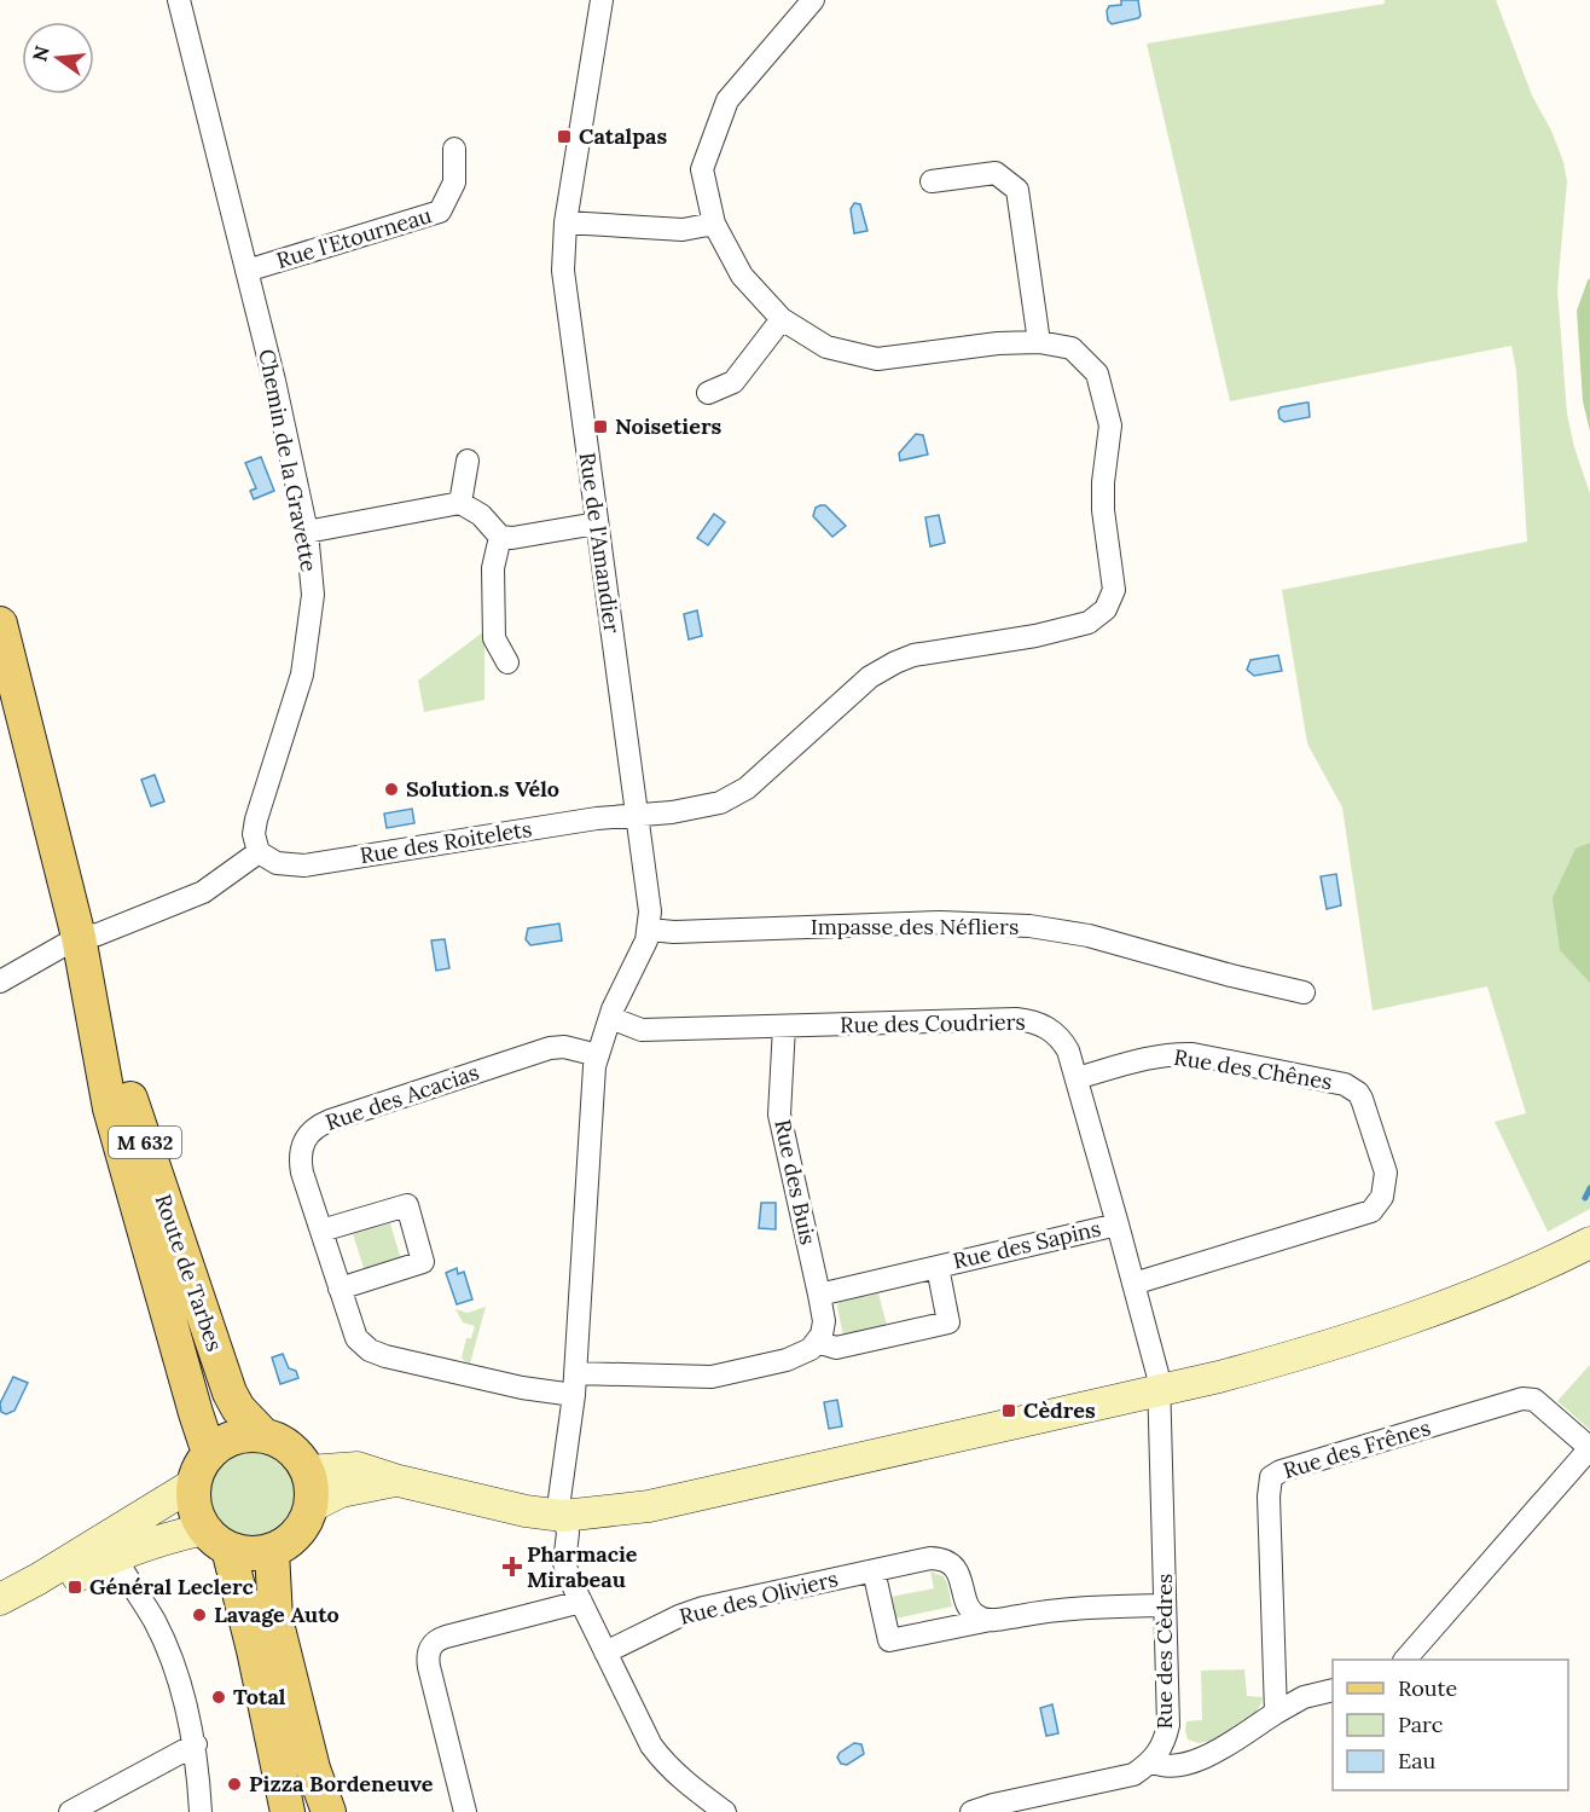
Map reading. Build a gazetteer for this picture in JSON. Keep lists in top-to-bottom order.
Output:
{
  "streets": {
    "main road": ["M 632", "Route de Tarbes"],
    "street": [
      "Rue l'Etourneau",
      "Chemin de la Gravette",
      "Rue de l'Amandier",
      "Rue des Roitelets",
      "Impasse des Néfliers",
      "Rue des Coudriers",
      "Rue des Chênes",
      "Rue des Acacias",
      "Rue des Buis",
      "Rue des Sapins",
      "Rue des Frênes",
      "Rue des Oliviers",
      "Rue des Cèdres"
    ]
  },
  "crossings": [
    ["Rue l'Etourneau", "Chemin de la Gravette"],
    ["Chemin de la Gravette", "Rue des Roitelets"],
    ["Rue de l'Amandier", "Rue des Roitelets"],
    ["Rue de l'Amandier", "Impasse des Néfliers"],
    ["Rue de l'Amandier", "Rue des Coudriers"],
    ["Rue de l'Amandier", "Rue des Acacias"],
    ["Rue des Coudriers", "Rue des Chênes"],
    ["Rue des Coudriers", "Rue des Acacias"],
    ["Rue des Coudriers", "Rue des Buis"],
    ["Rue des Coudriers", "Rue des Sapins"],
    ["Rue des Coudriers", "Rue des Cèdres"],
    ["Rue des Buis", "Rue des Sapins"]
  ],
  "places": {
    "transit": [
      "Catalpas",
      "Noisetiers",
      "Cèdres",
      "Général Leclerc"
    ],
    "other": [
      "Solution.s Vélo",
      "Lavage Auto",
      "Total",
      "Pizza Bordeneuve"
    ],
    "health": ["Pharmacie Mirabeau"]
  },
  "legend": ["Route", "Parc", "Eau"],
  "north": "left"
}
